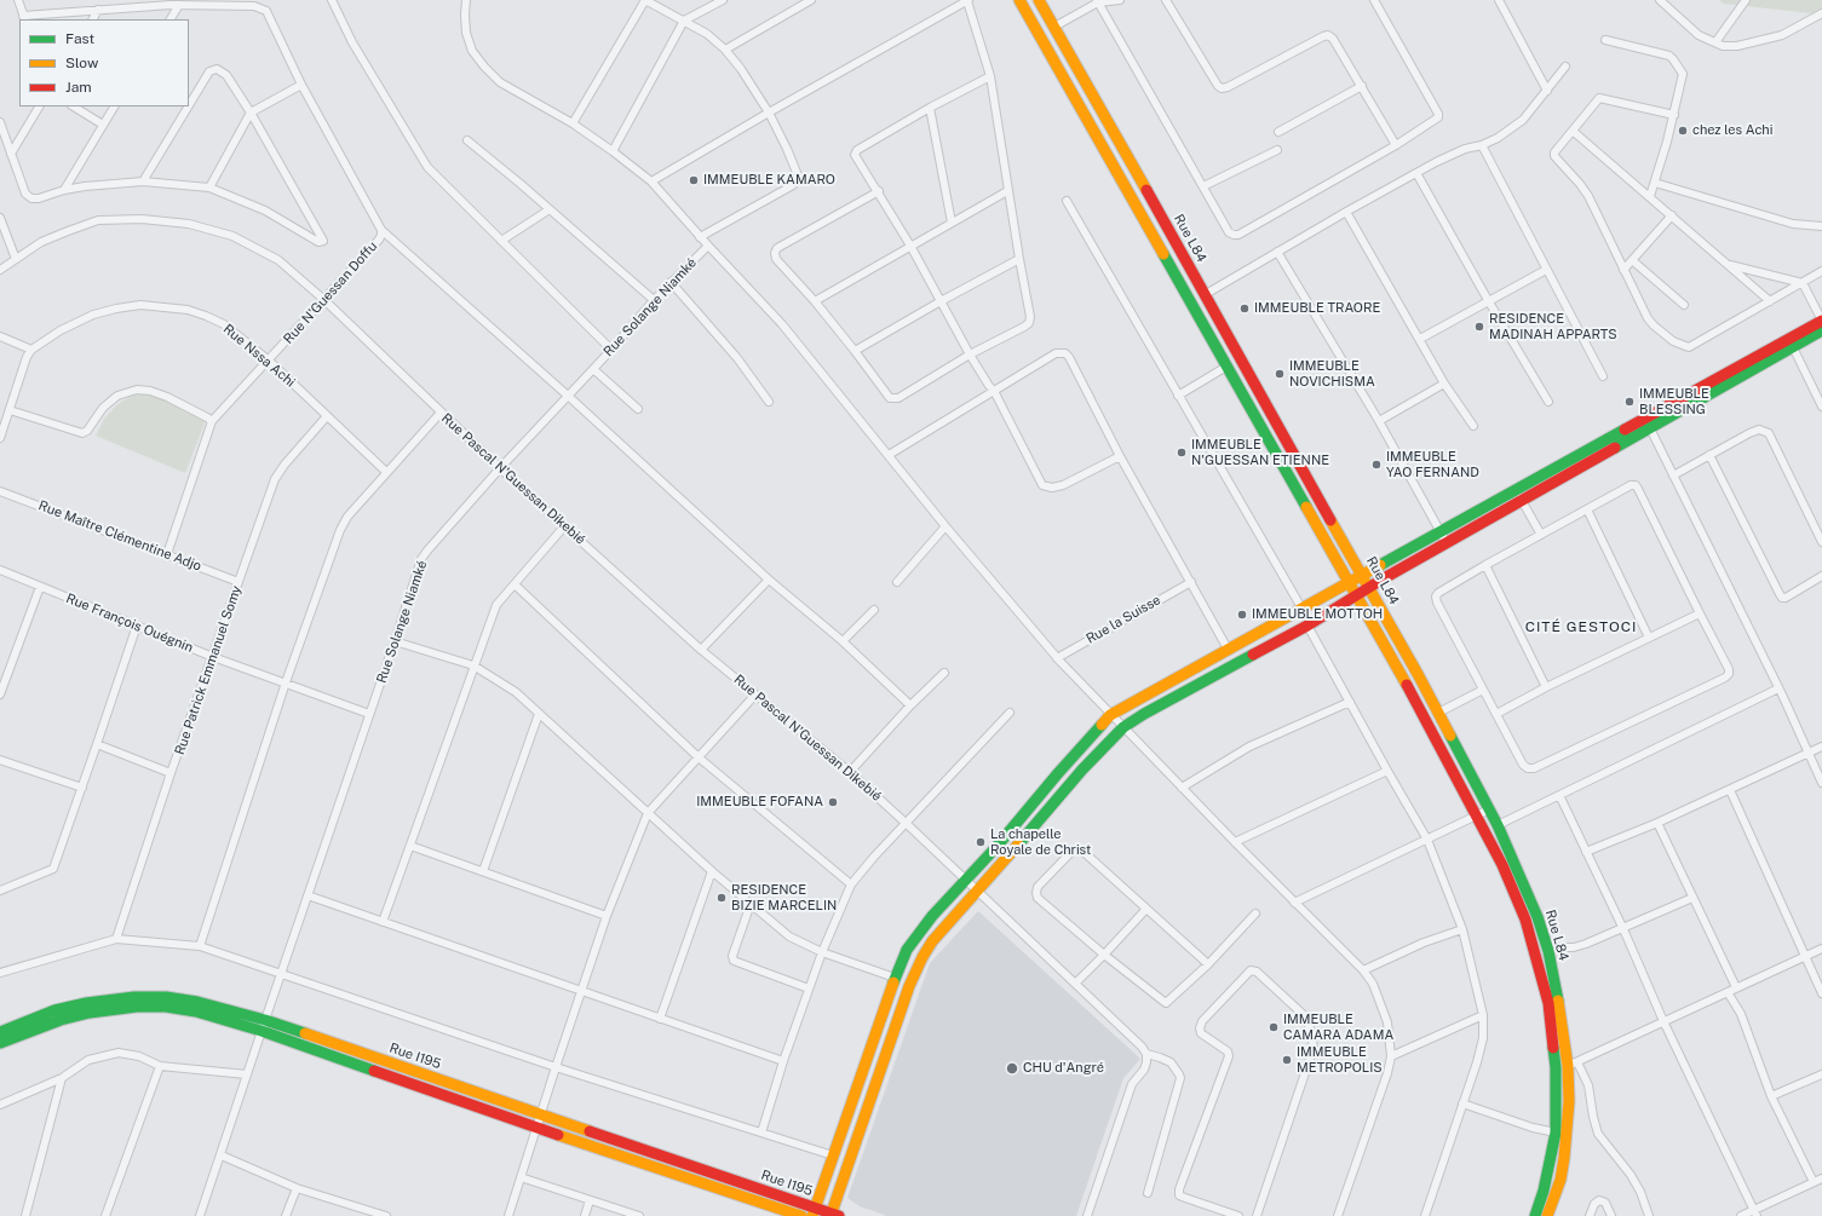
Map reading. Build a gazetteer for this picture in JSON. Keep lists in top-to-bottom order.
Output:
{
  "streets": {
    "main road": ["Rue L84", "Rue I195"],
    "street": [
      "Rue N'Guessan Doffu",
      "Rue Solange Niamké",
      "Rue Nssa Achi",
      "Rue Pascal N'Guessan Dikebié",
      "Rue Maître Clémentine Adjo",
      "Rue la Suisse",
      "Rue François Ouégnin",
      "Rue Patrick Emmanuel Somy"
    ]
  },
  "crossings": [
    ["Rue N'Guessan Doffu", "Rue Nssa Achi"],
    ["Rue N'Guessan Doffu", "Rue Pascal N'Guessan Dikebié"],
    ["Rue N'Guessan Doffu", "Rue Maître Clémentine Adjo"],
    ["Rue Solange Niamké", "Rue Pascal N'Guessan Dikebié"],
    ["Rue Solange Niamké", "Rue François Ouégnin"],
    ["Rue Solange Niamké", "Rue I195"],
    ["Rue Nssa Achi", "Rue Patrick Emmanuel Somy"],
    ["Rue Maître Clémentine Adjo", "Rue Patrick Emmanuel Somy"],
    ["Rue François Ouégnin", "Rue Patrick Emmanuel Somy"]
  ],
  "districts": ["CITÉ GESTOCI"],
  "places": [
    "chez les Achi",
    "IMMEUBLE KAMARO",
    "IMMEUBLE TRAORE",
    "RESIDENCE MADINAH APPARTS",
    "IMMEUBLE NOVICHISMA",
    "IMMEUBLE BLESSING",
    "IMMEUBLE N'GUESSAN ETIENNE",
    "IMMEUBLE YAO FERNAND",
    "IMMEUBLE MOTTOH",
    "IMMEUBLE FOFANA",
    "La chapelle Royale de Christ",
    "RESIDENCE BIZIE MARCELIN",
    "IMMEUBLE CAMARA ADAMA",
    "IMMEUBLE METROPOLIS",
    "CHU d'Angré"
  ],
  "legend": ["Fast", "Slow", "Jam"]
}
